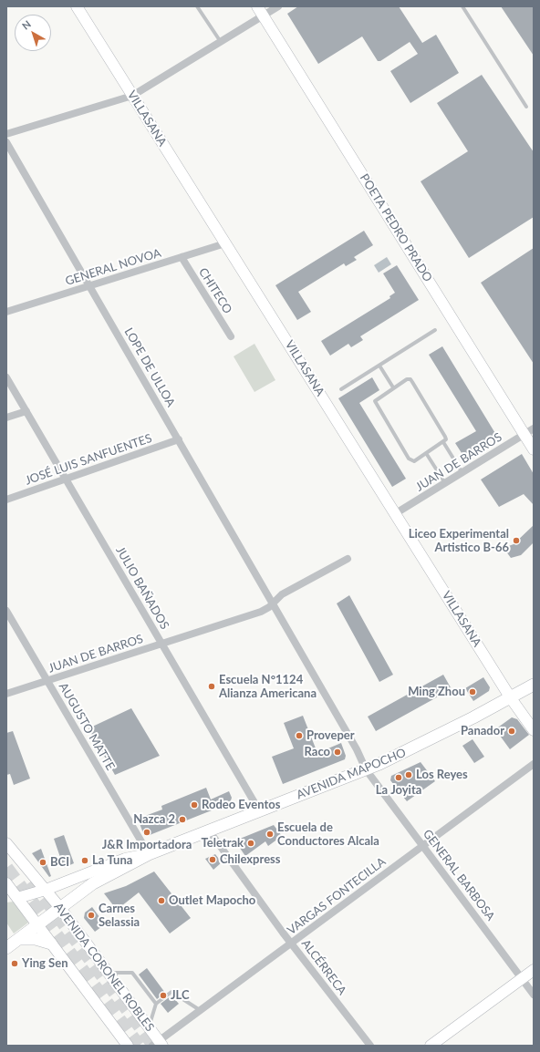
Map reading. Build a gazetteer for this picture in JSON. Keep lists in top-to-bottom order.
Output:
{
  "streets": {
    "main road": ["AVENIDA MAPOCHO"],
    "street": [
      "VILLASANA",
      "POETA PEDRO PRADO",
      "GENERAL NOVOA",
      "CHITECO",
      "LOPE DE ULLOA",
      "JOSÉ LUIS SANFUENTES",
      "JUAN DE BARROS",
      "JULIO BAÑADOS",
      "AUGUSTO MATTE",
      "GENERAL BARBOSA",
      "VARGAS FONTECILLA",
      "AVENIDA CORONEL ROBLES",
      "ALCÉRRECA"
    ]
  },
  "crossings": [
    ["VILLASANA", "GENERAL NOVOA"],
    ["VILLASANA", "JUAN DE BARROS"],
    ["VILLASANA", "AVENIDA MAPOCHO"],
    ["POETA PEDRO PRADO", "JUAN DE BARROS"],
    ["GENERAL NOVOA", "CHITECO"],
    ["GENERAL NOVOA", "LOPE DE ULLOA"],
    ["LOPE DE ULLOA", "JOSÉ LUIS SANFUENTES"],
    ["LOPE DE ULLOA", "JUAN DE BARROS"],
    ["LOPE DE ULLOA", "AVENIDA MAPOCHO"],
    ["LOPE DE ULLOA", "GENERAL BARBOSA"],
    ["JOSÉ LUIS SANFUENTES", "JULIO BAÑADOS"],
    ["JUAN DE BARROS", "JULIO BAÑADOS"],
    ["JUAN DE BARROS", "AUGUSTO MATTE"],
    ["JULIO BAÑADOS", "AVENIDA MAPOCHO"],
    ["AUGUSTO MATTE", "AVENIDA MAPOCHO"],
    ["AVENIDA MAPOCHO", "GENERAL BARBOSA"],
    ["AVENIDA MAPOCHO", "AVENIDA CORONEL ROBLES"],
    ["AVENIDA MAPOCHO", "ALCÉRRECA"],
    ["GENERAL BARBOSA", "VARGAS FONTECILLA"],
    ["VARGAS FONTECILLA", "AVENIDA CORONEL ROBLES"],
    ["VARGAS FONTECILLA", "ALCÉRRECA"]
  ],
  "places": [
    "Liceo Experimental Artistico B-66",
    "Escuela N°1124 Alianza Americana",
    "Ming Zhou",
    "Panador",
    "Proveper",
    "Raco",
    "Los Reyes",
    "La Joyita",
    "Rodeo Eventos",
    "Nazca 2",
    "J&R Importadora",
    "Escuela de Conductores Alcala",
    "Teletrak",
    "Chilexpress",
    "La Tuna",
    "BCI",
    "Outlet Mapocho",
    "Carnes Selassia",
    "Ying Sen",
    "JLC"
  ],
  "north": "top left"
}
